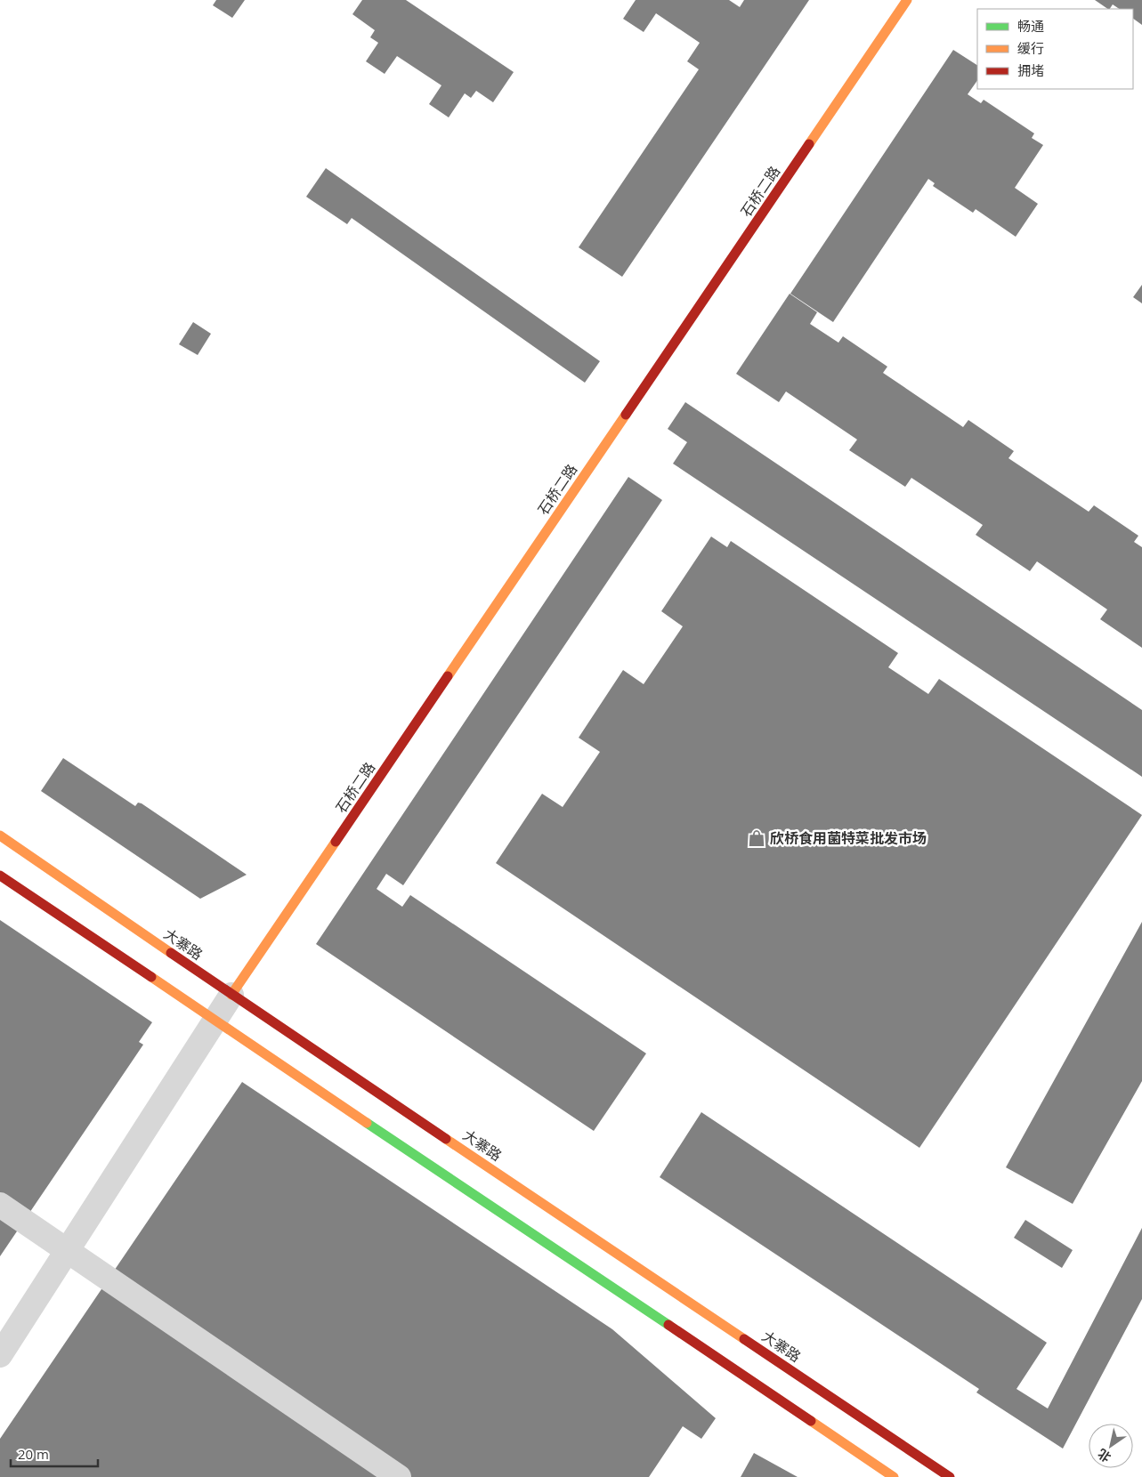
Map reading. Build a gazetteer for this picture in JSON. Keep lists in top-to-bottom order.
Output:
{
  "streets": {
    "main road": ["石桥二路", "大寨路"]
  },
  "crossings": [
    ["石桥二路", "大寨路"]
  ],
  "places": {
    "shop": ["欣桥食用菌特菜批发市场"]
  },
  "legend": ["畅通", "缓行", "拥堵"],
  "scale_bar": "20 m",
  "north": "bottom left"
}
